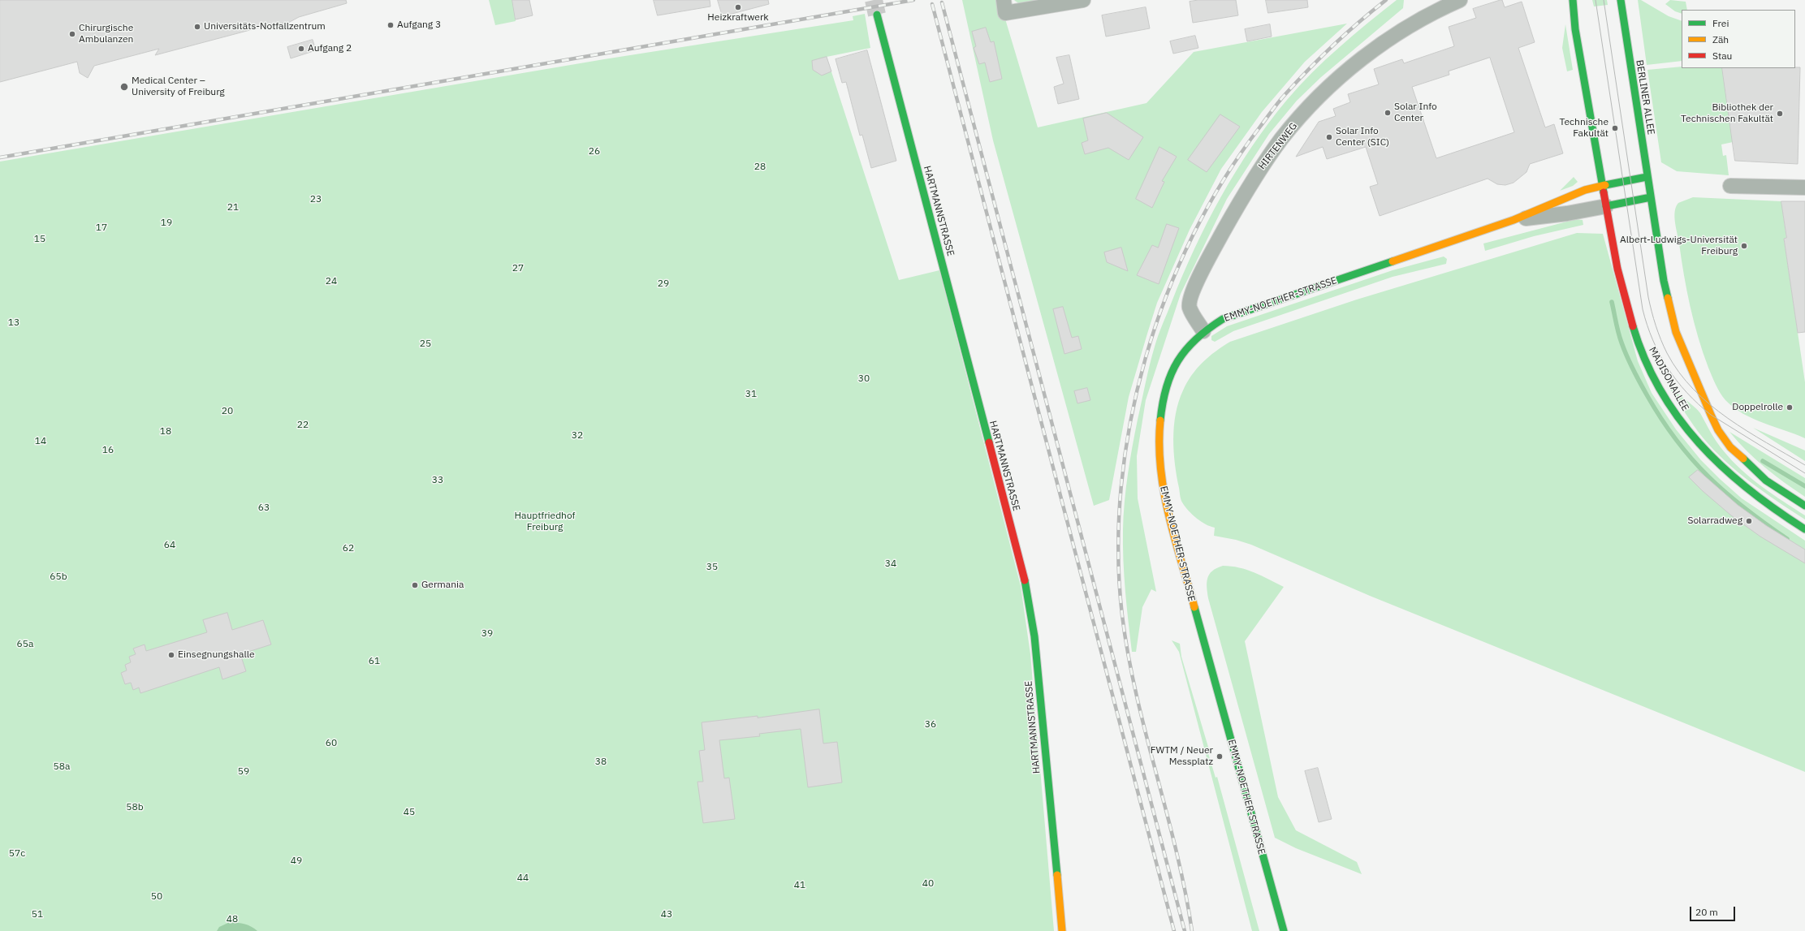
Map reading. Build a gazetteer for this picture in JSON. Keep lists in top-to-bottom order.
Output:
{
  "streets": {
    "street": [
      "BERLINER ALLEE",
      "HIRTENWEG",
      "HARTMANNSTRASSE",
      "EMMY-NOETHER-STRASSE",
      "MADISONALLEE"
    ]
  },
  "crossings": [
    ["BERLINER ALLEE", "EMMY-NOETHER-STRASSE"],
    ["HIRTENWEG", "EMMY-NOETHER-STRASSE"],
    ["EMMY-NOETHER-STRASSE", "MADISONALLEE"]
  ],
  "parks": [
    "26",
    "28",
    "23",
    "21",
    "19",
    "17",
    "15",
    "27",
    "24",
    "29",
    "13",
    "25",
    "30",
    "31",
    "20",
    "22",
    "18",
    "32",
    "14",
    "16",
    "33",
    "63",
    "Hauptfriedhof Freiburg",
    "64",
    "62",
    "34",
    "35",
    "65b",
    "39",
    "65a",
    "61",
    "36",
    "60",
    "38",
    "58a",
    "59",
    "58b",
    "45",
    "57c",
    "49",
    "44",
    "40",
    "41",
    "50",
    "51",
    "43",
    "48"
  ],
  "places": [
    "Heizkraftwerk",
    "Aufgang 3",
    "Universitäts-Notfallzentrum",
    "Chirurgische Ambulanzen",
    "Aufgang 2",
    "Medical Center – University of Freiburg",
    "Solar Info Center",
    "Bibliothek der Technischen Fakultät",
    "Technische Fakultät",
    "Solar Info Center (SIC)",
    "Albert-Ludwigs-Universität Freiburg",
    "Doppelrolle",
    "Solarradweg",
    "Germania",
    "Einsegnungshalle",
    "FWTM / Neuer Messplatz"
  ],
  "legend": ["Frei", "Zäh", "Stau"],
  "scale_bar": "20 m"
}
